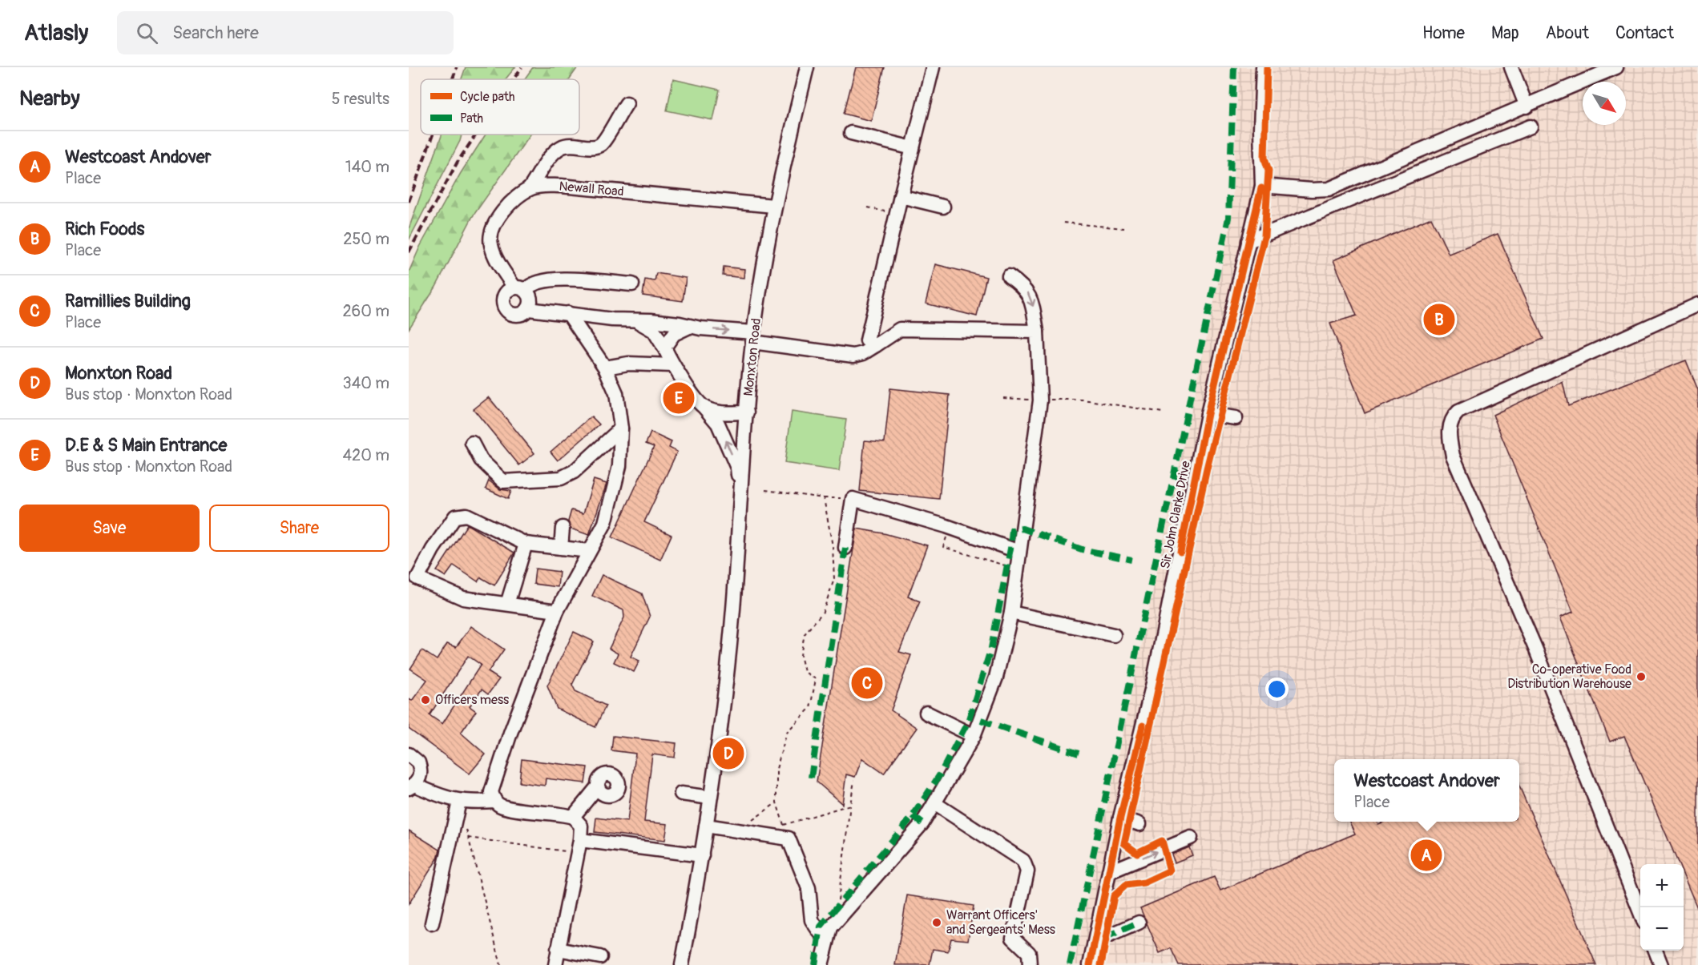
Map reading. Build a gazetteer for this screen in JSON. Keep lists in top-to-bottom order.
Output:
{
  "streets": {
    "street": ["Newall Road", "Monxton Road", "Sir John Clarke Drive"]
  },
  "crossings": [
    ["Newall Road", "Monxton Road"]
  ],
  "places": ["Co-operative Food Distribution Warehouse", "Officers mess", "Warrant Officers' and Sergeants' Mess"],
  "legend": ["Cycle path", "Path"],
  "north": "bottom right",
  "page": {
    "header": "Atlasly",
    "search": "Search here",
    "nav": [
      "Home",
      "Map",
      "About",
      "Contact"
    ],
    "heading": ["Nearby", "5 results"],
    "list": [
      {
        "mark": "A",
        "name": "Westcoast Andover",
        "note": "Place",
        "value": "140 m"
      },
      {
        "mark": "B",
        "name": "Rich Foods",
        "note": "Place",
        "value": "250 m"
      },
      {
        "mark": "C",
        "name": "Ramillies Building",
        "note": "Place",
        "value": "260 m"
      },
      {
        "mark": "D",
        "name": "Monxton Road",
        "note": "Bus stop · Monxton Road",
        "value": "340 m"
      },
      {
        "mark": "E",
        "name": "D.E & S Main Entrance",
        "note": "Bus stop · Monxton Road",
        "value": "420 m"
      }
    ],
    "pins": [
      "B",
      "E",
      "C",
      "D",
      "A"
    ],
    "buttons": ["Save", "Share"],
    "popup": ["Westcoast Andover", "Place"],
    "map_buttons": ["+", "−"]
  }
}
